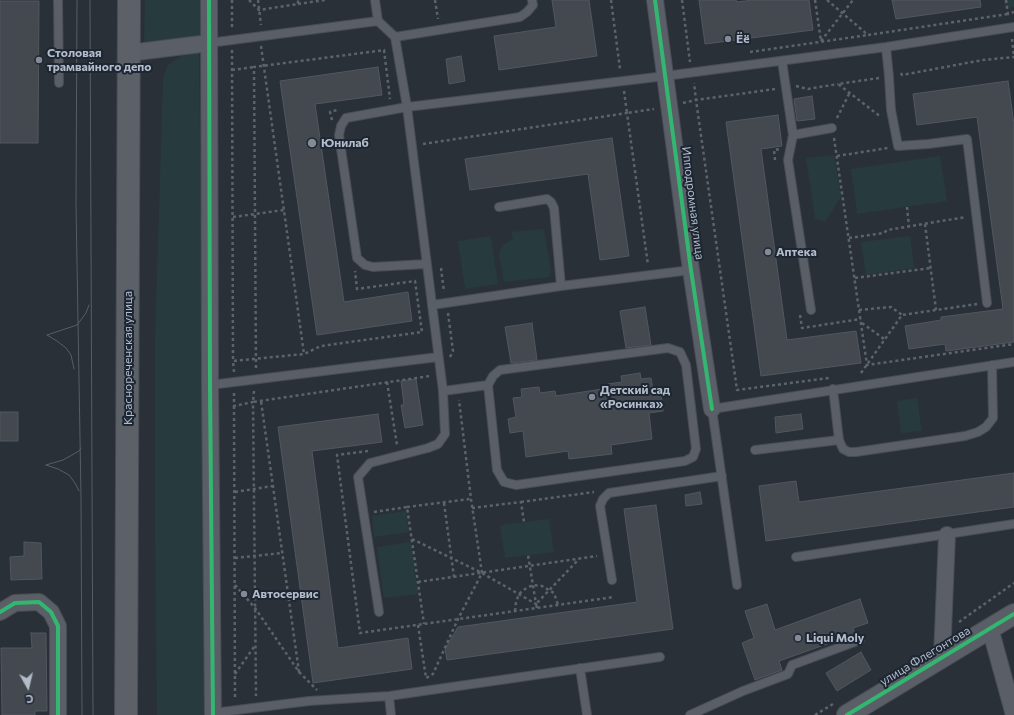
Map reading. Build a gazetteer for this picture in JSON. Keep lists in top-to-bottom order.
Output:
{
  "streets": {
    "main road": ["Краснореченская улица"],
    "street": ["Ипподромная улица", "улица Флегонтова"]
  },
  "places": [
    "Ёё",
    "Столовая трамвайного депо",
    "Юнилаб",
    "Аптека",
    "Детский сад «Росинка»",
    "Автосервис",
    "Liqui Moly"
  ],
  "north": "bottom"
}
